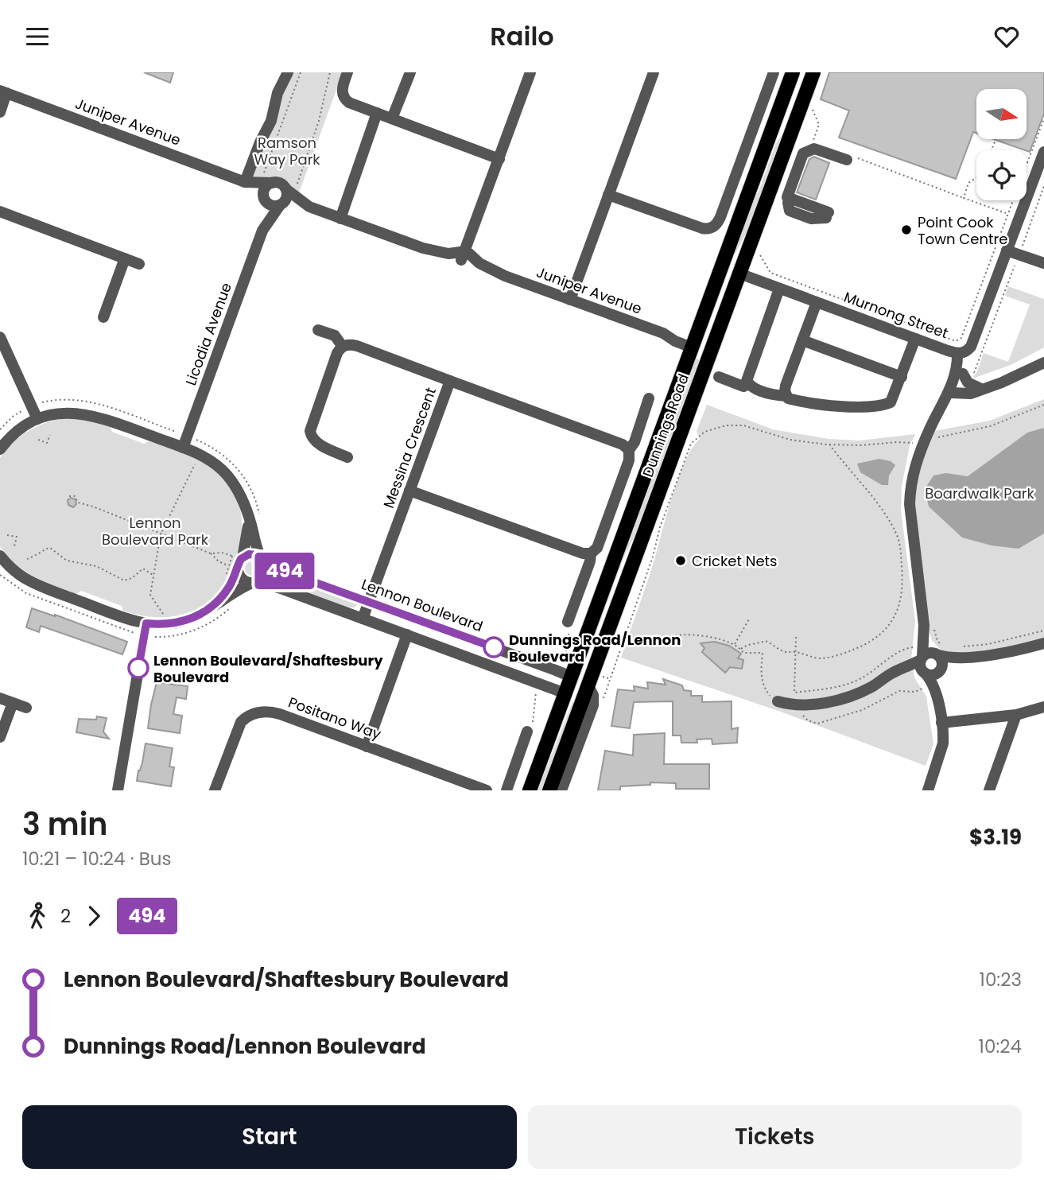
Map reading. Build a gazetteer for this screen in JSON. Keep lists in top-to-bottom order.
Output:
{
  "streets": {
    "main road": ["Dunnings Road"],
    "street": [
      "Juniper Avenue",
      "Murnong Street",
      "Licodia Avenue",
      "Messina Crescent",
      "Lennon Boulevard",
      "Positano Way"
    ]
  },
  "crossings": [
    ["Juniper Avenue", "Licodia Avenue"],
    ["Juniper Avenue", "Dunnings Road"],
    ["Murnong Street", "Dunnings Road"],
    ["Dunnings Road", "Lennon Boulevard"],
    ["Messina Crescent", "Lennon Boulevard"]
  ],
  "parks": ["Ramson Way Park", "Boardwalk Park", "Lennon Boulevard Park"],
  "places": [
    "Point Cook Town Centre",
    "Cricket Nets",
    "Dunnings Road/Lennon Boulevard",
    "Lennon Boulevard/Shaftesbury Boulevard"
  ],
  "lines": ["bus line 494"],
  "north": "right",
  "page": {
    "header": "Railo",
    "on_map": "494",
    "heading": ["3 min", "10:21 – 10:24 · Bus", "$3.19"],
    "legs": ["2", "494"],
    "list": [
      {
        "name": "Lennon Boulevard/Shaftesbury Boulevard",
        "value": "10:23"
      },
      {
        "name": "Dunnings Road/Lennon Boulevard",
        "value": "10:24"
      }
    ],
    "buttons": ["Start", "Tickets"]
  }
}
